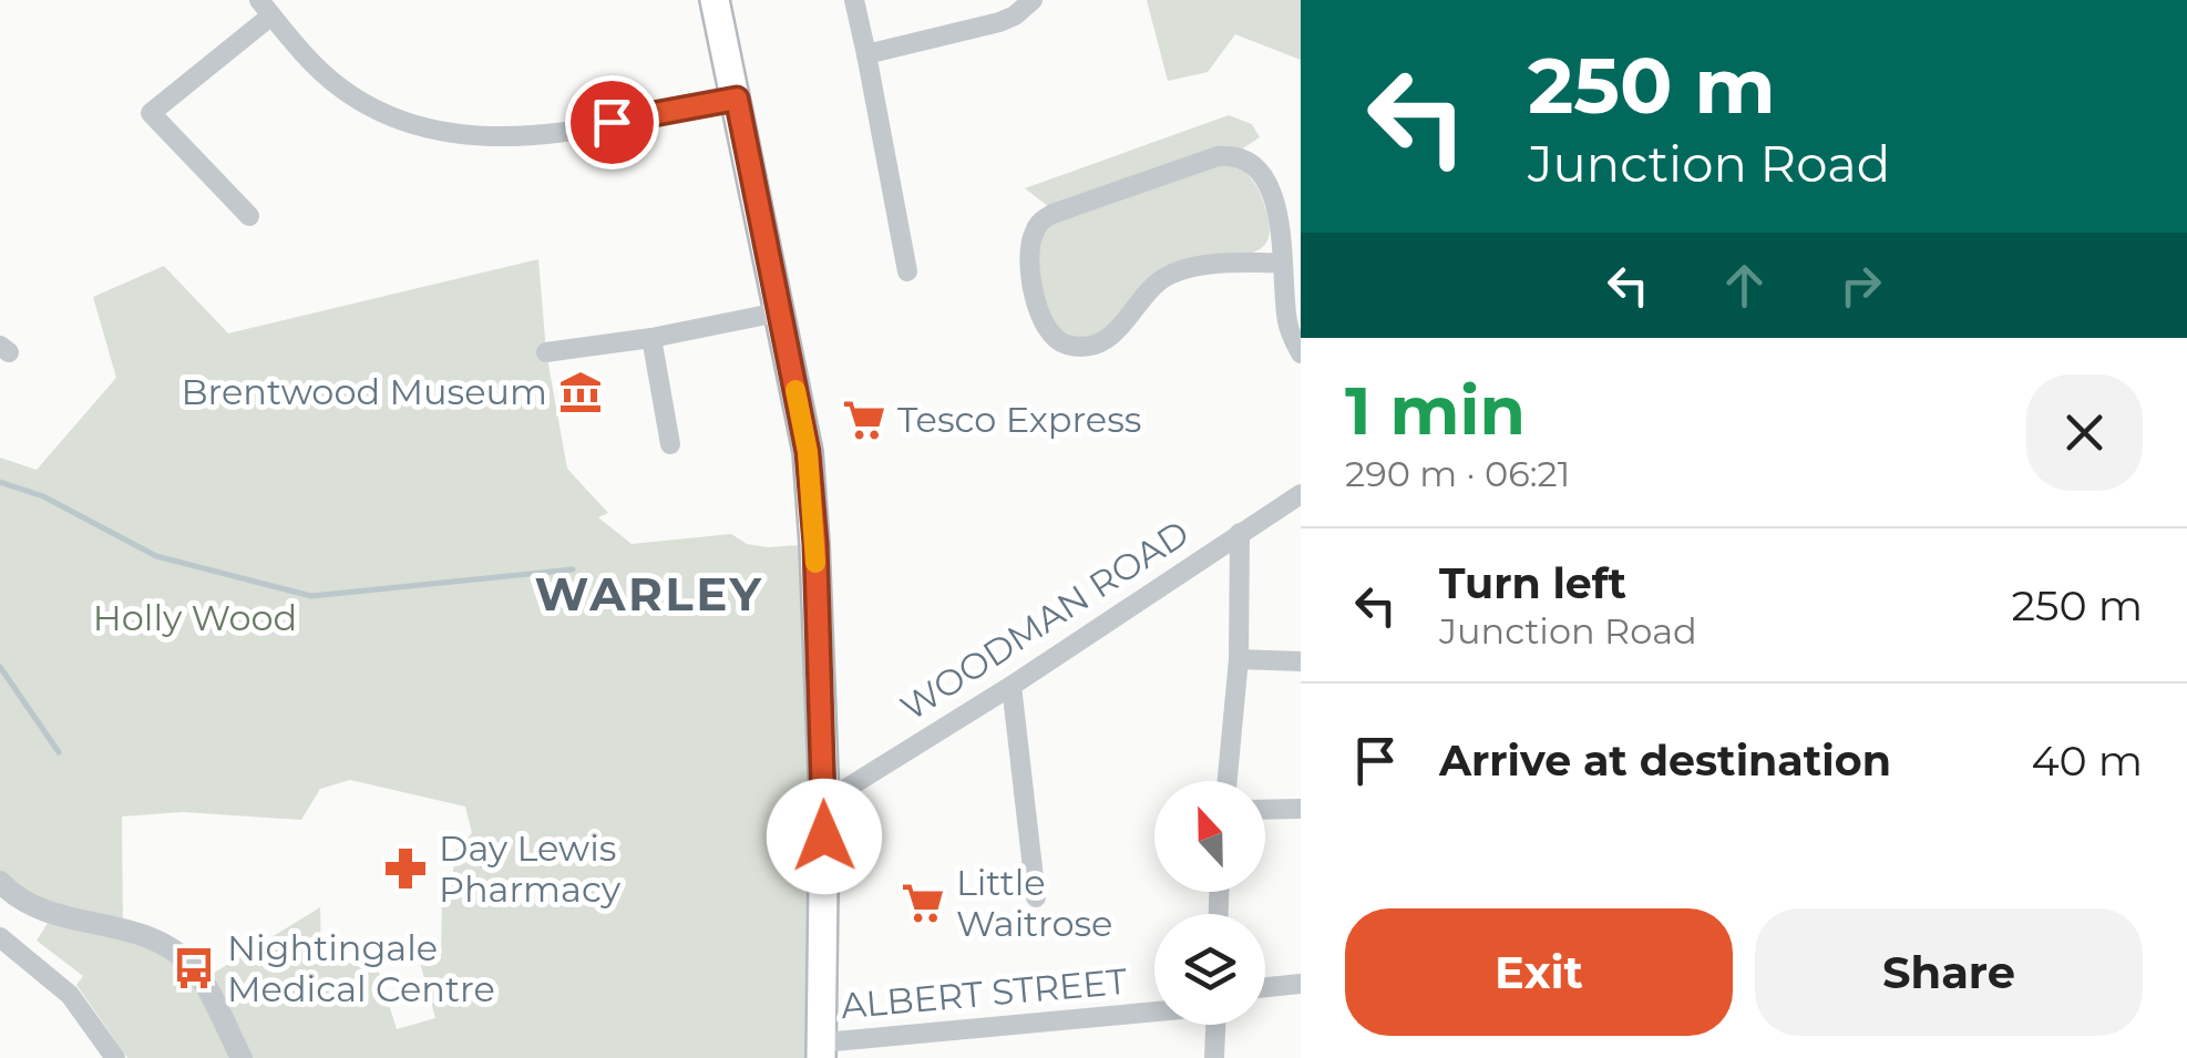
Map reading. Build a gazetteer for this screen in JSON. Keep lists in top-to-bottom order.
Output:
{
  "streets": {
    "street": ["WOODMAN ROAD", "ALBERT STREET"]
  },
  "districts": ["WARLEY"],
  "parks": ["Holly Wood"],
  "places": {
    "museum": ["Brentwood Museum"],
    "supermarket": ["Tesco Express", "Little Waitrose"],
    "pharmacy": ["Day Lewis Pharmacy"],
    "bus stop": ["Nightingale Medical Centre"]
  },
  "north": "top",
  "page": {
    "turn": ["250 m", "Junction Road"],
    "heading": ["1 min", "290 m · 06:21"],
    "list": [
      {
        "name": "Turn left",
        "note": "Junction Road",
        "value": "250 m"
      },
      {
        "name": "Arrive at destination",
        "value": "40 m"
      }
    ],
    "buttons": ["Exit", "Share"]
  }
}
